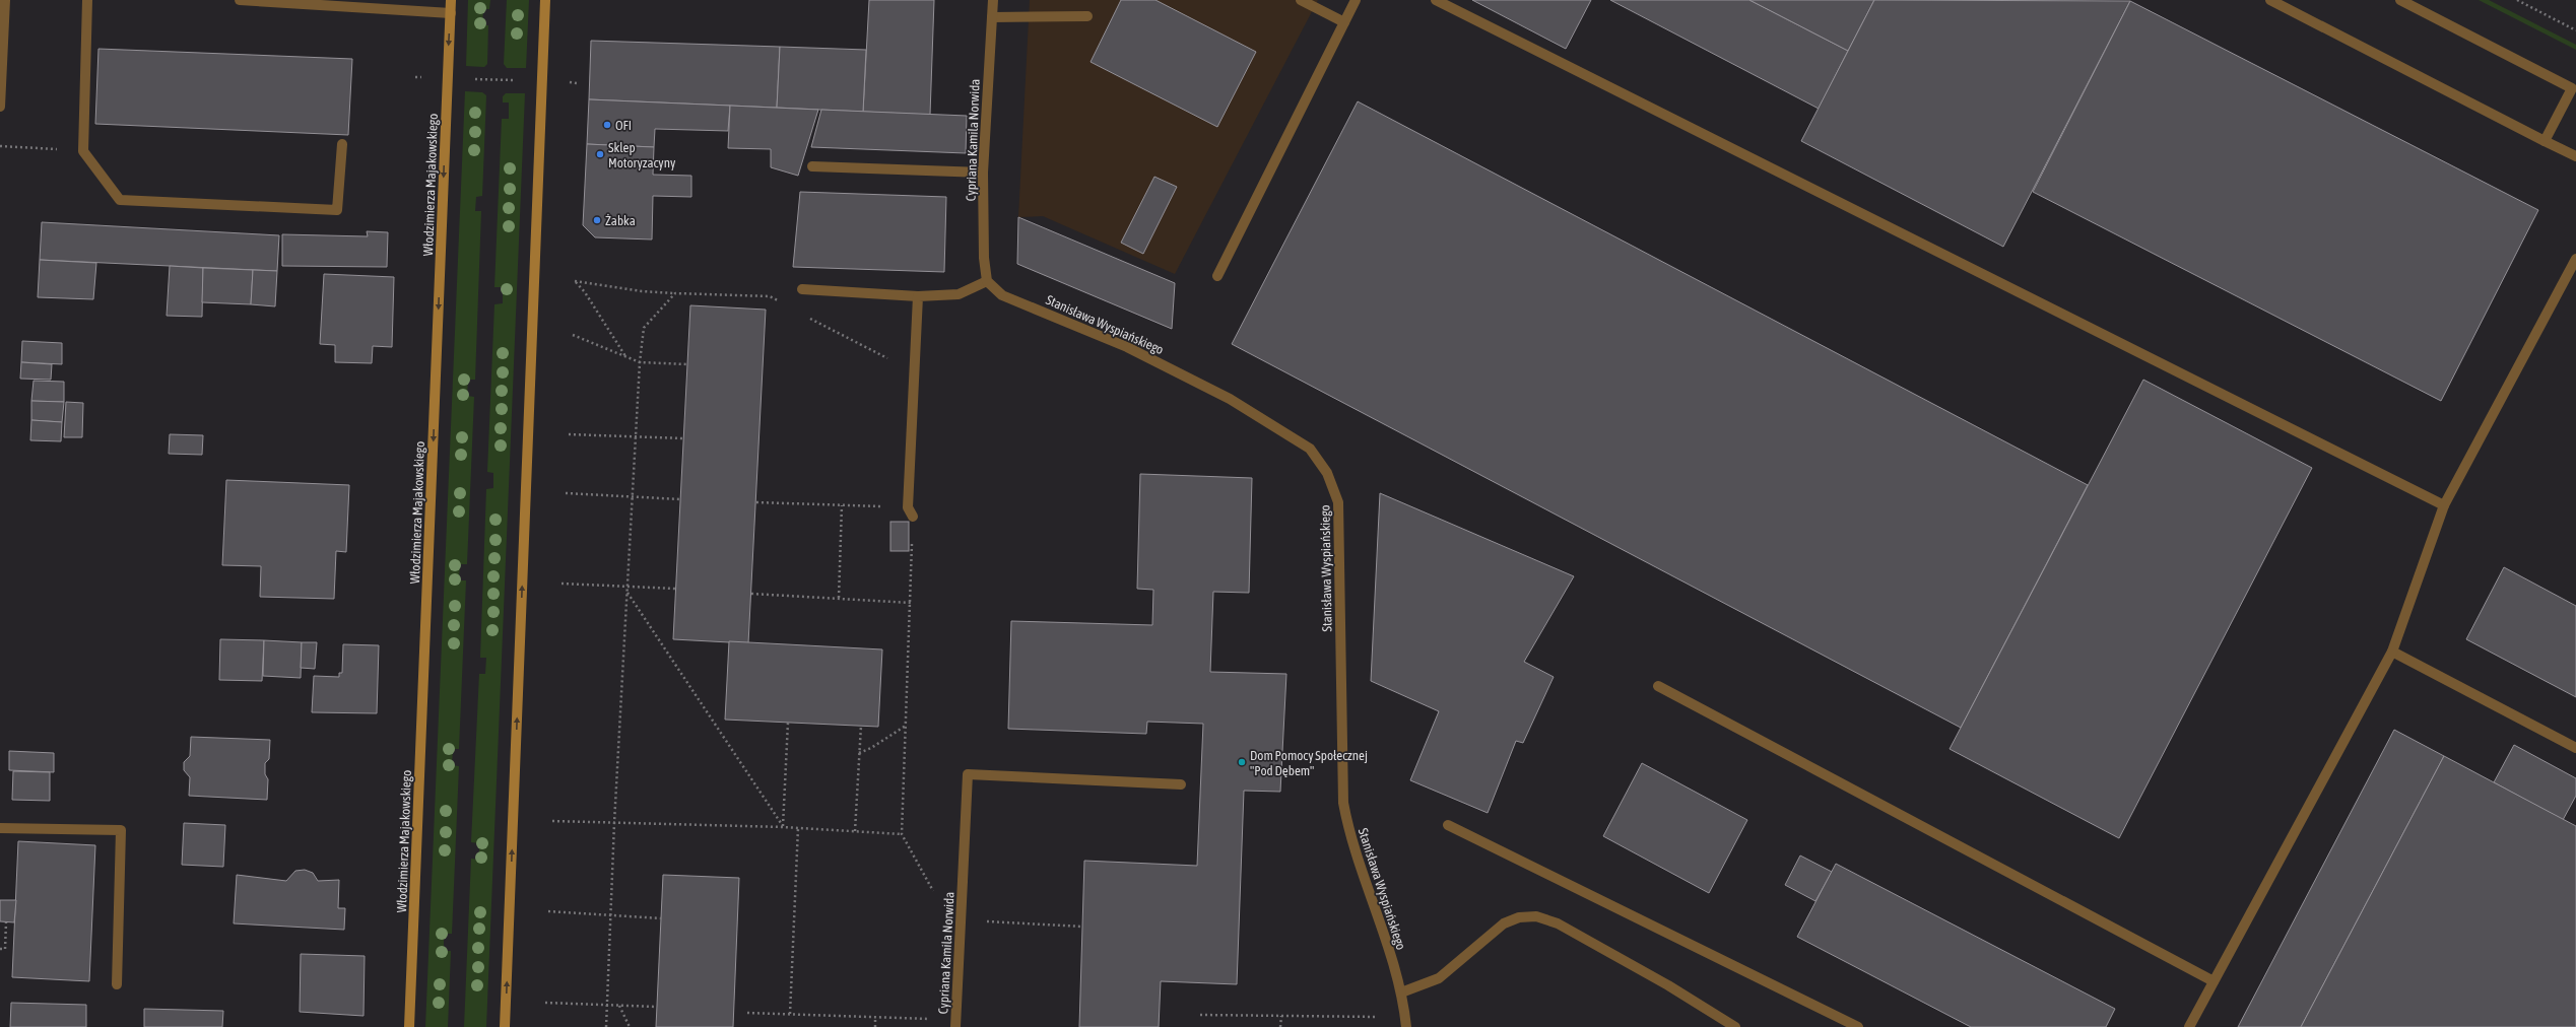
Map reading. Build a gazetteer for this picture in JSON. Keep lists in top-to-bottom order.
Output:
{
  "streets": {
    "street": ["Cypriana Kamila Norwida", "Włodzimierza Majakowskiego", "Stanisława Wyspiańskiego"]
  },
  "crossings": [
    ["Cypriana Kamila Norwida", "Stanisława Wyspiańskiego"]
  ],
  "one_way": ["Włodzimierza Majakowskiego"],
  "places": [
    "OFI",
    "Sklep Motoryzacyny",
    "Żabka",
    "Dom Pomocy Społecznej \"Pod Dębem\""
  ]
}
